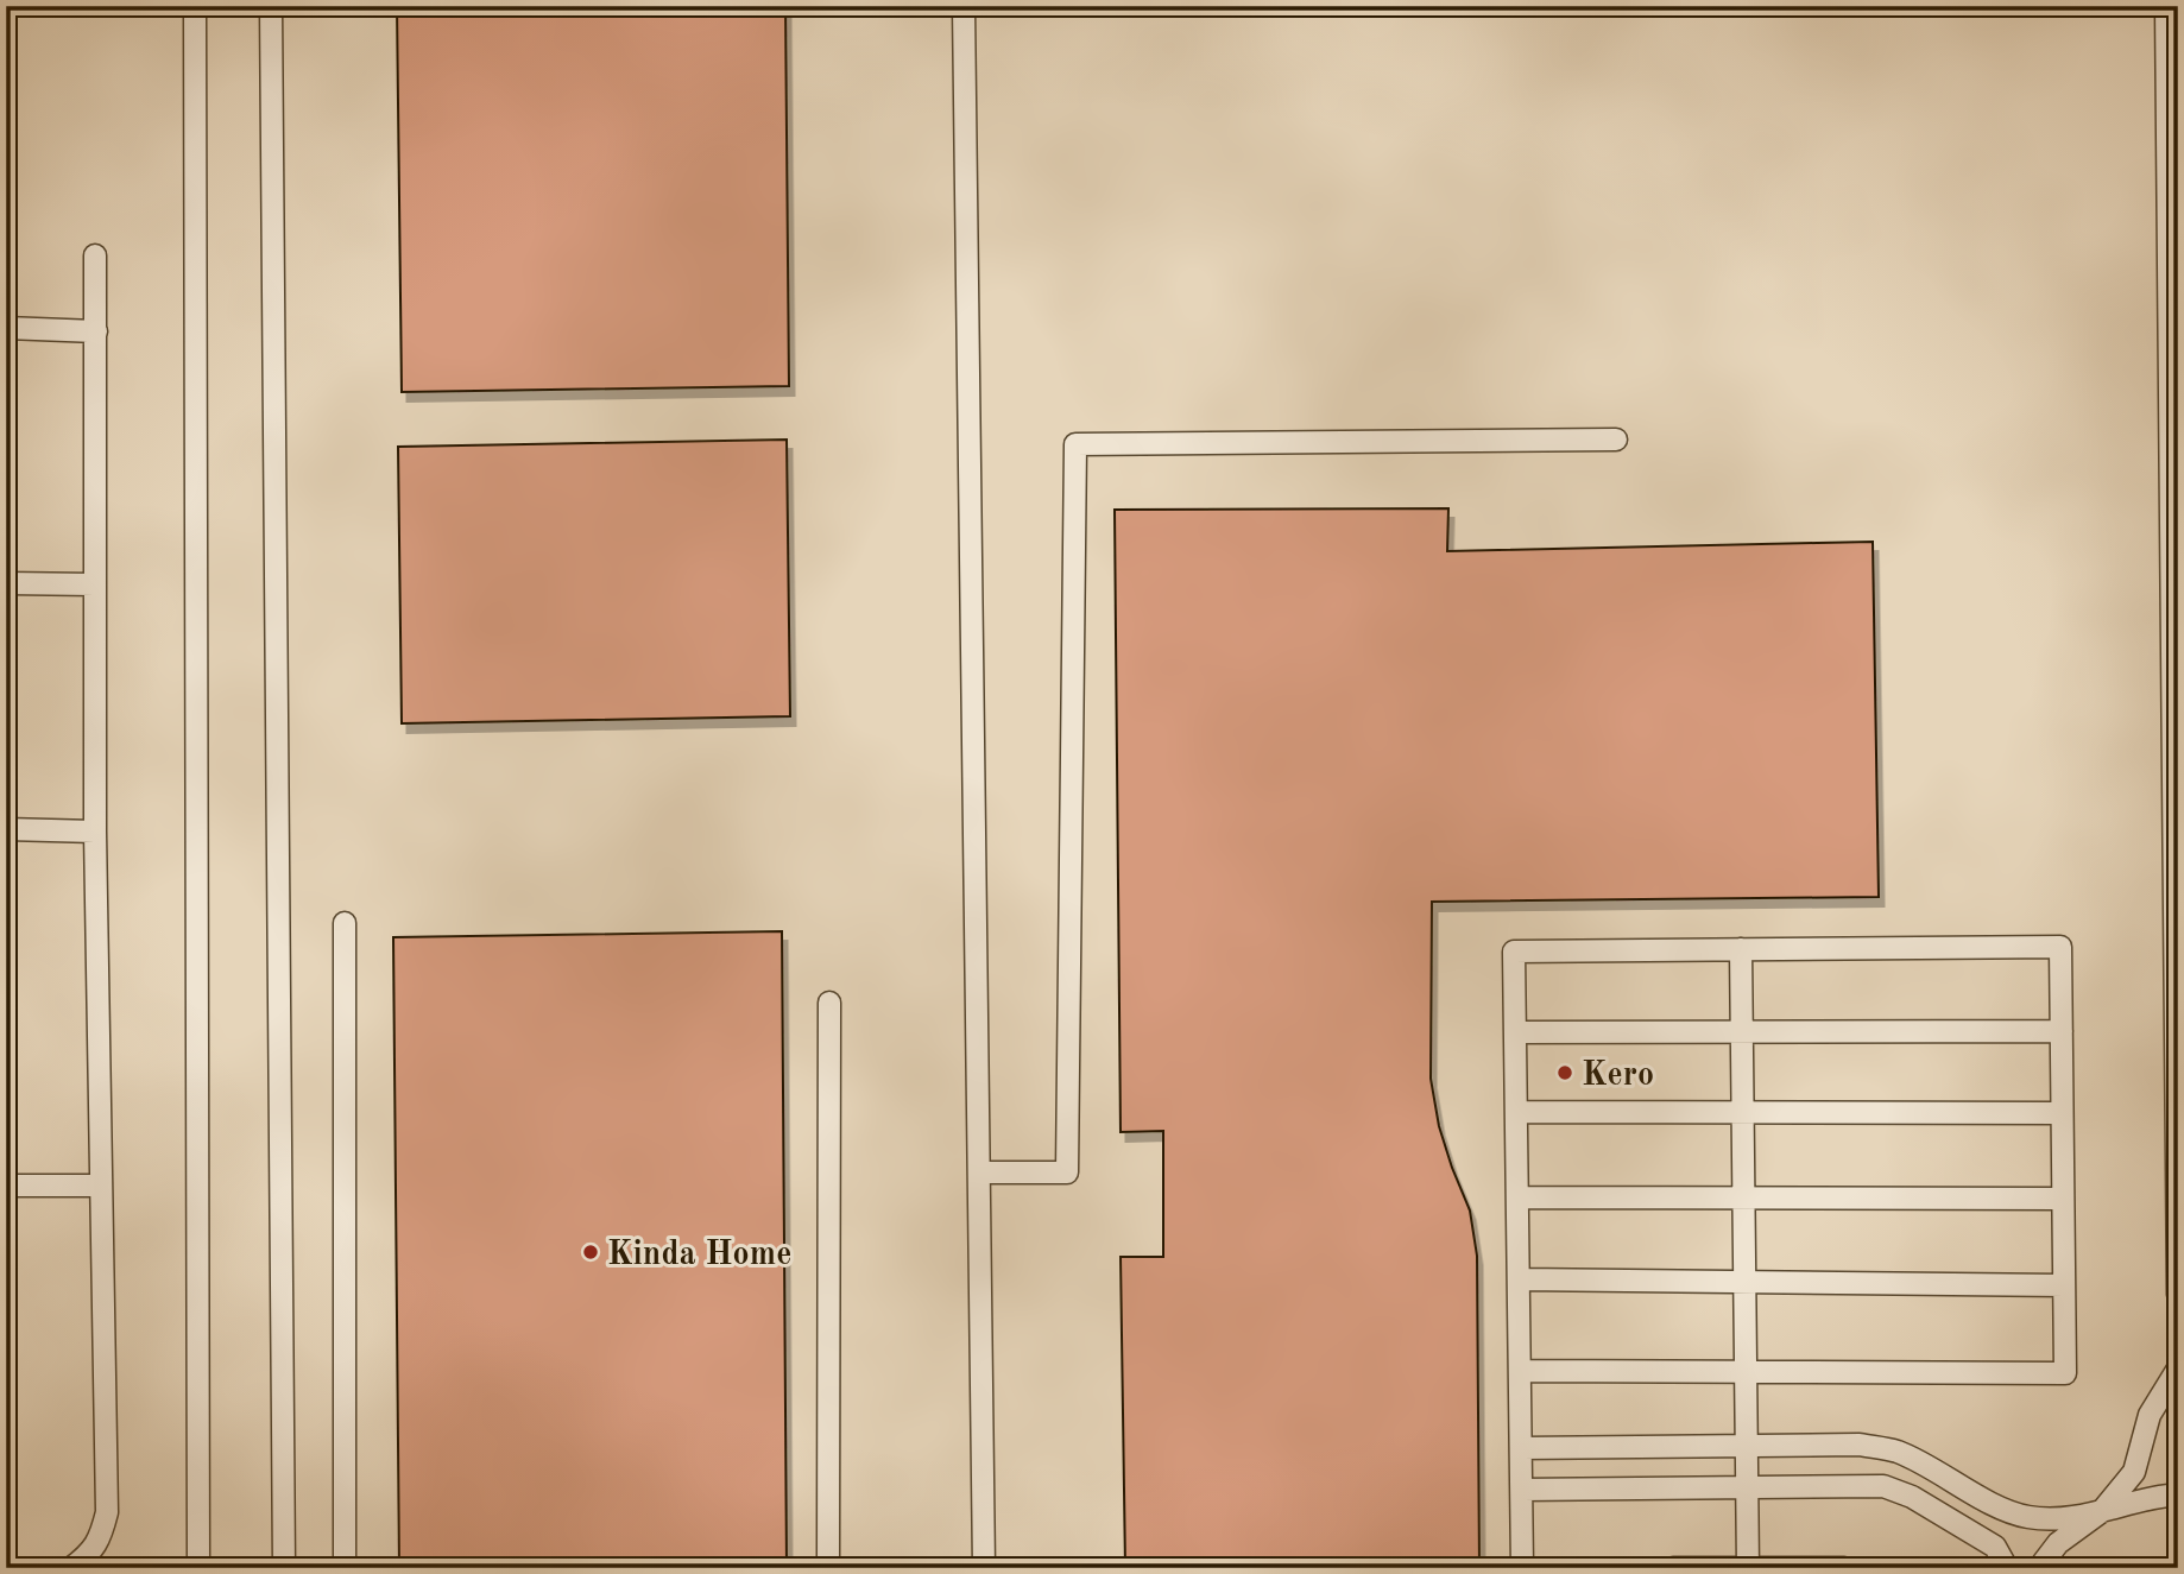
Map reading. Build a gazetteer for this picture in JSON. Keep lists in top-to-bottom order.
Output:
{
  "places": ["Kero", "Kinda Home"]
}
